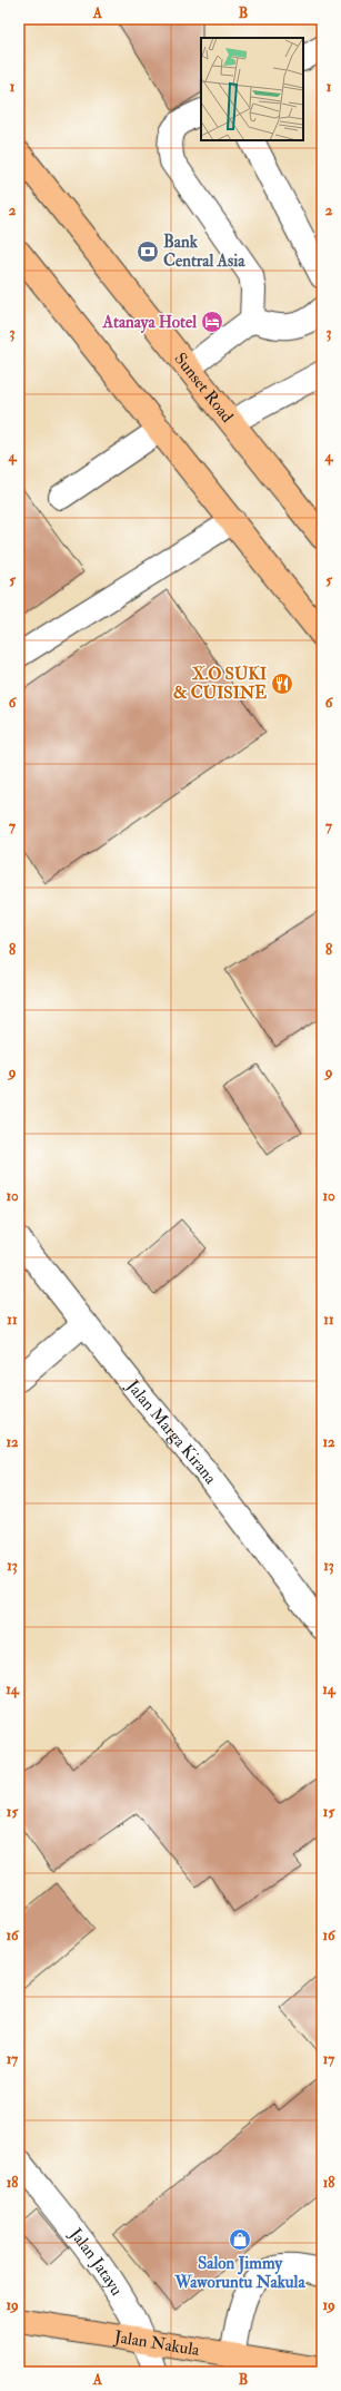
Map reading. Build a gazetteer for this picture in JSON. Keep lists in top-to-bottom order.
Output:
{
  "streets": {
    "main road": ["Sunset Road", "Jalan Nakula"],
    "street": ["Jalan Marga Kirana", "Jalan Jatayu"]
  },
  "crossings": [
    ["Jalan Jatayu", "Jalan Nakula"]
  ],
  "places": {
    "bank": ["Bank Central Asia"],
    "hotel": ["Atanaya Hotel"],
    "restaurant": ["X.O SUKI & CUISINE"],
    "shop": ["Salon Jimmy Waworuntu Nakula"]
  },
  "grid": {
    "columns": ["A", "B"],
    "rows": [
      "1",
      "2",
      "3",
      "4",
      "5",
      "6",
      "7",
      "8",
      "9",
      "10",
      "11",
      "12",
      "13",
      "14",
      "15",
      "16",
      "17",
      "18",
      "19"
    ]
  }
}
